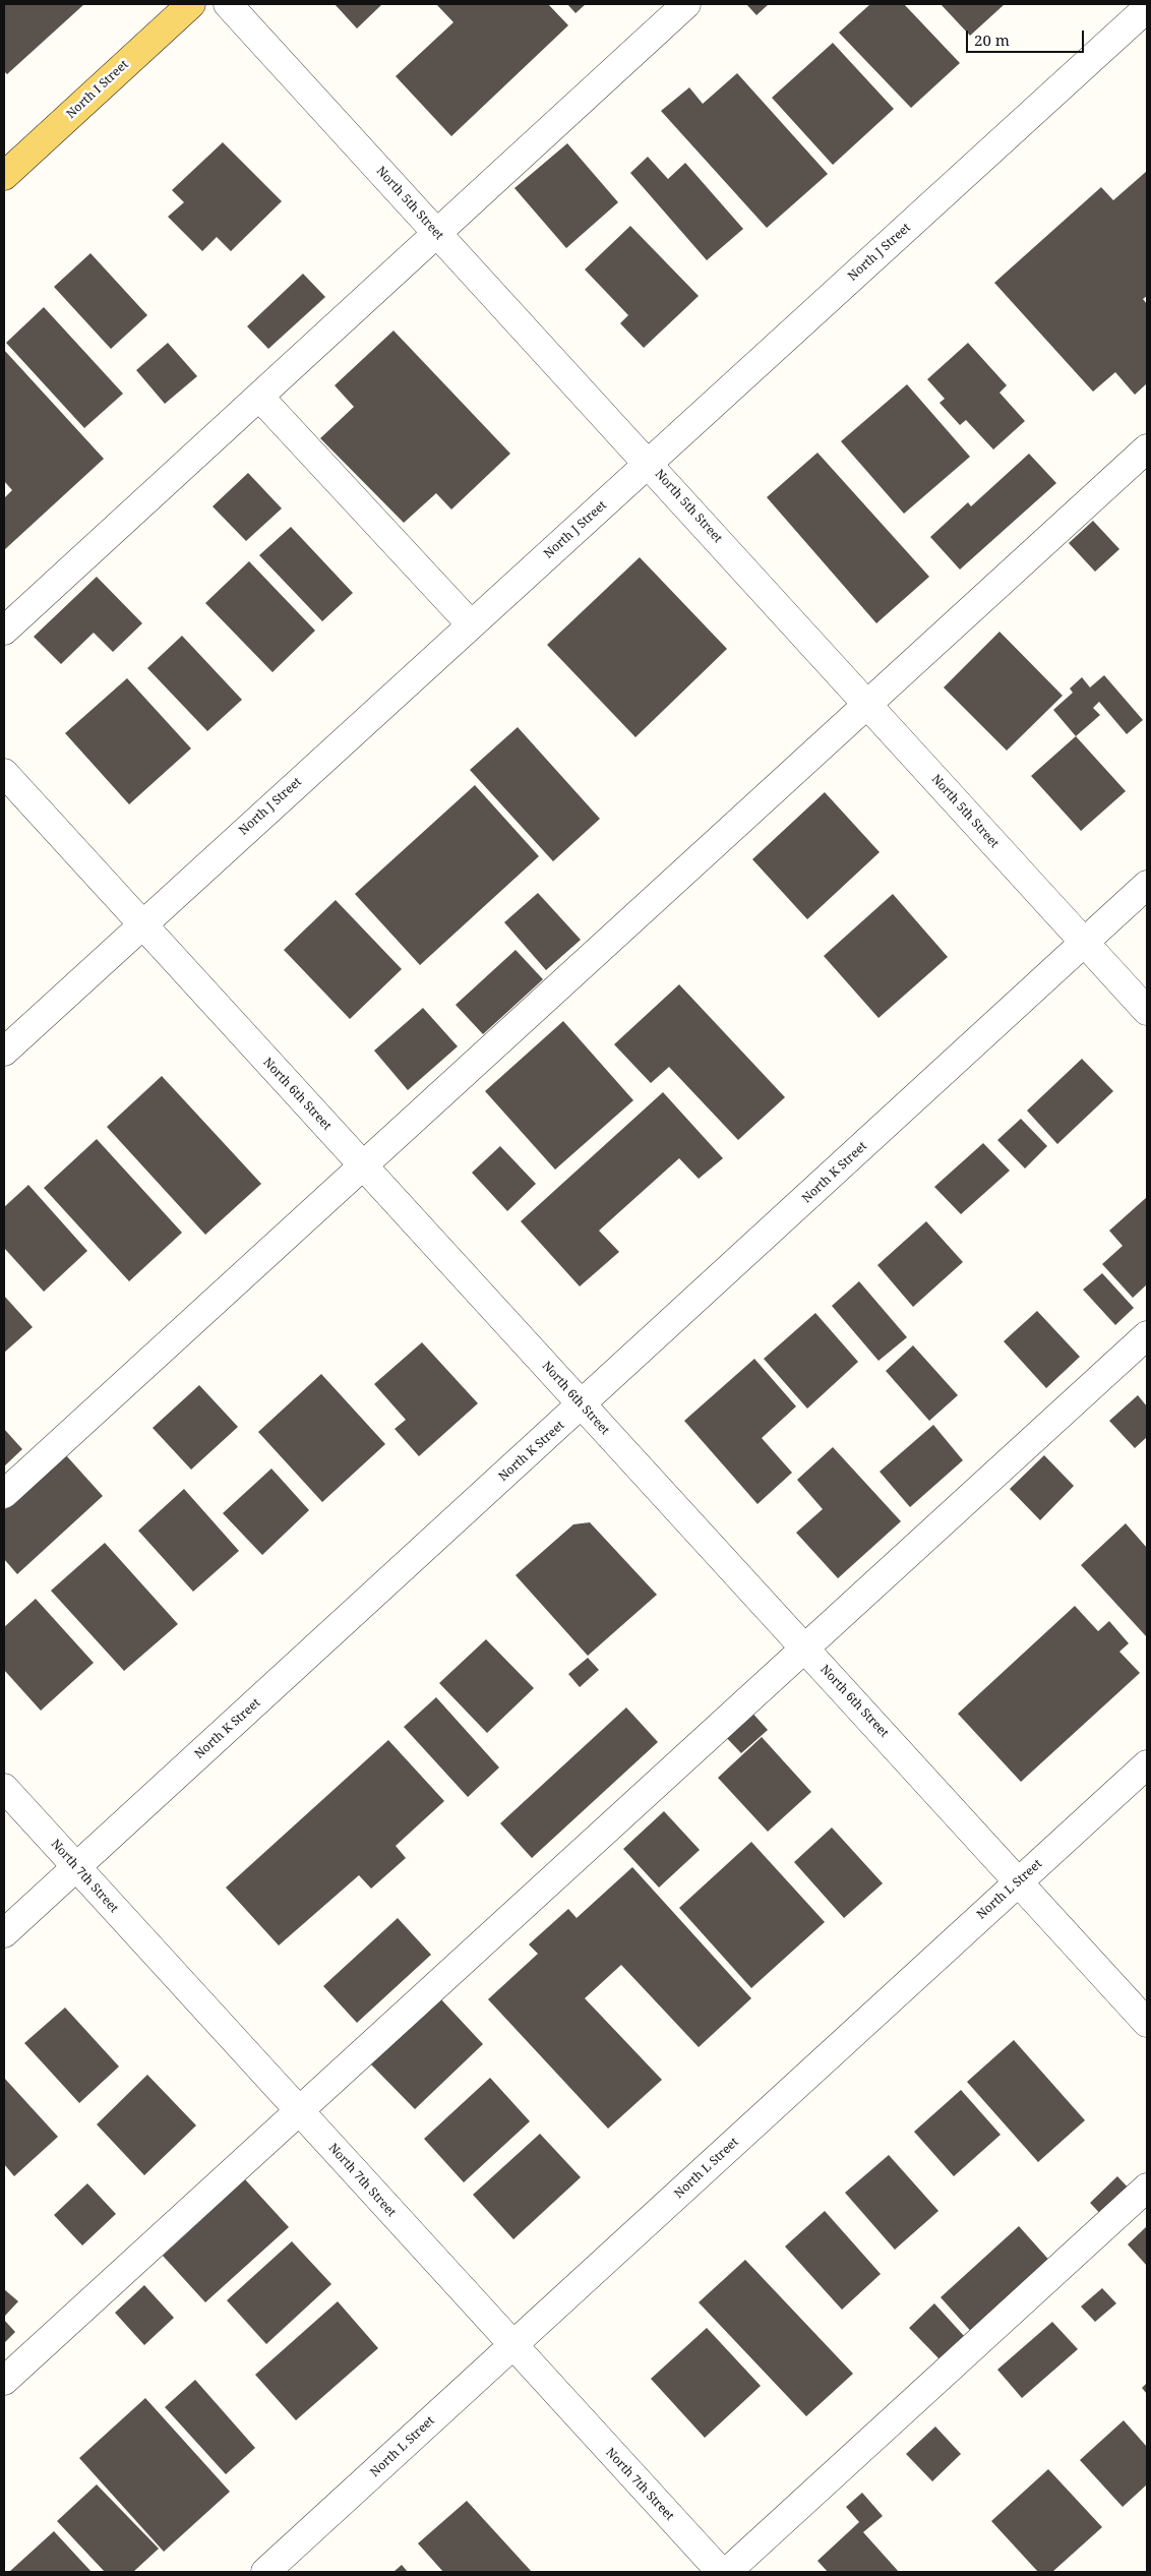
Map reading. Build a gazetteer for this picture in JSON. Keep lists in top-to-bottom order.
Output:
{
  "streets": {
    "main road": ["North I Street"],
    "street": [
      "North 5th Street",
      "North J Street",
      "North 6th Street",
      "North K Street",
      "North 7th Street",
      "North L Street"
    ]
  },
  "crossings": [
    ["North 5th Street", "North J Street"],
    ["North 5th Street", "North K Street"],
    ["North J Street", "North 6th Street"],
    ["North 6th Street", "North K Street"],
    ["North 6th Street", "North L Street"],
    ["North K Street", "North 7th Street"],
    ["North 7th Street", "North L Street"]
  ],
  "scale_bar": "20 m"
}
